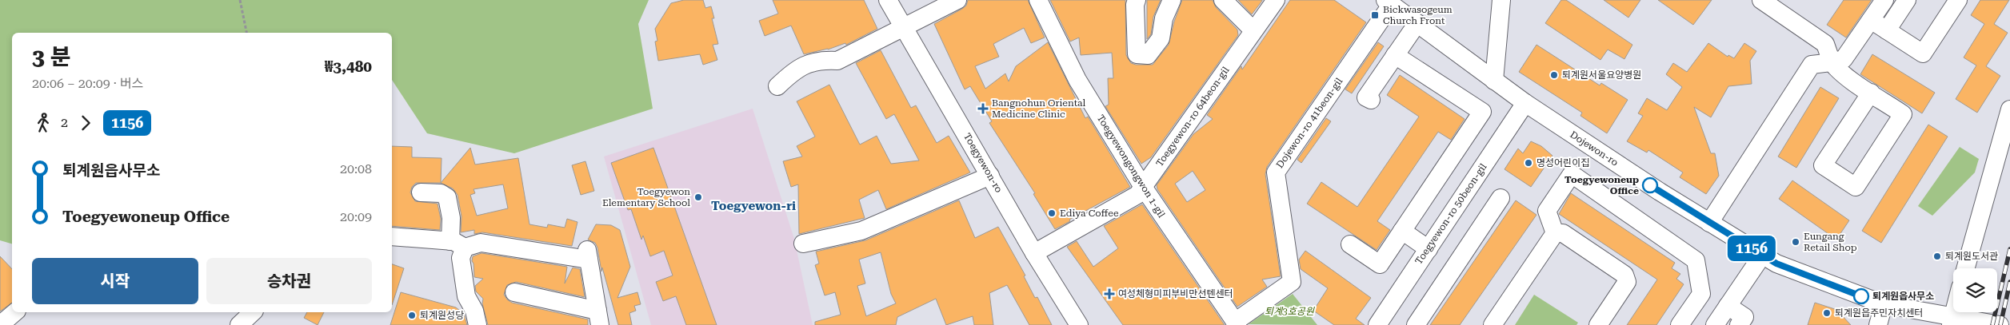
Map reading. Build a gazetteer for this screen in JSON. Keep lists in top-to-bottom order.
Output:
{
  "streets": {
    "street": [
      "Toegyewon-ro 64beon-gil",
      "Dojewon-ro 41beon-gil",
      "Dojewon-ro",
      "Toegyewon-ro",
      "Toegyewongongwon 1-gil",
      "Toegyewon-ro 50beon-gil"
    ]
  },
  "crossings": [
    ["Toegyewon-ro 64beon-gil", "Toegyewon-ro"],
    ["Toegyewon-ro 64beon-gil", "Toegyewongongwon 1-gil"],
    ["Dojewon-ro 41beon-gil", "Dojewon-ro"],
    ["Dojewon-ro 41beon-gil", "Toegyewongongwon 1-gil"],
    ["Dojewon-ro", "Toegyewon-ro 50beon-gil"]
  ],
  "districts": ["Toegyewon-ri"],
  "parks": ["퇴계3호공원"],
  "places": {
    "transit": ["Bickwasogeum Church Front"],
    "other": [
      "퇴계원서울요양병원",
      "명성어린이집",
      "Toegyewoneup Office",
      "Toegyewon Elementary School",
      "Ediya Coffee",
      "Eungang Retail Shop",
      "퇴계원도서관",
      "퇴계원읍사무소",
      "퇴계원읍주민자치센터",
      "퇴계원성당"
    ],
    "health": ["Bangnohun Oriental Medicine Clinic", "여성체형미피부비만선텐센터"]
  },
  "lines": ["bus line 1156"],
  "page": {
    "on_map": "1156",
    "heading": ["3 분", "20:06 – 20:09 · 버스", "₩3,480"],
    "legs": ["2", "1156"],
    "list": [
      {
        "name": "퇴계원읍사무소",
        "value": "20:08"
      },
      {
        "name": "Toegyewoneup Office",
        "value": "20:09"
      }
    ],
    "buttons": ["시작", "승차권"]
  }
}
